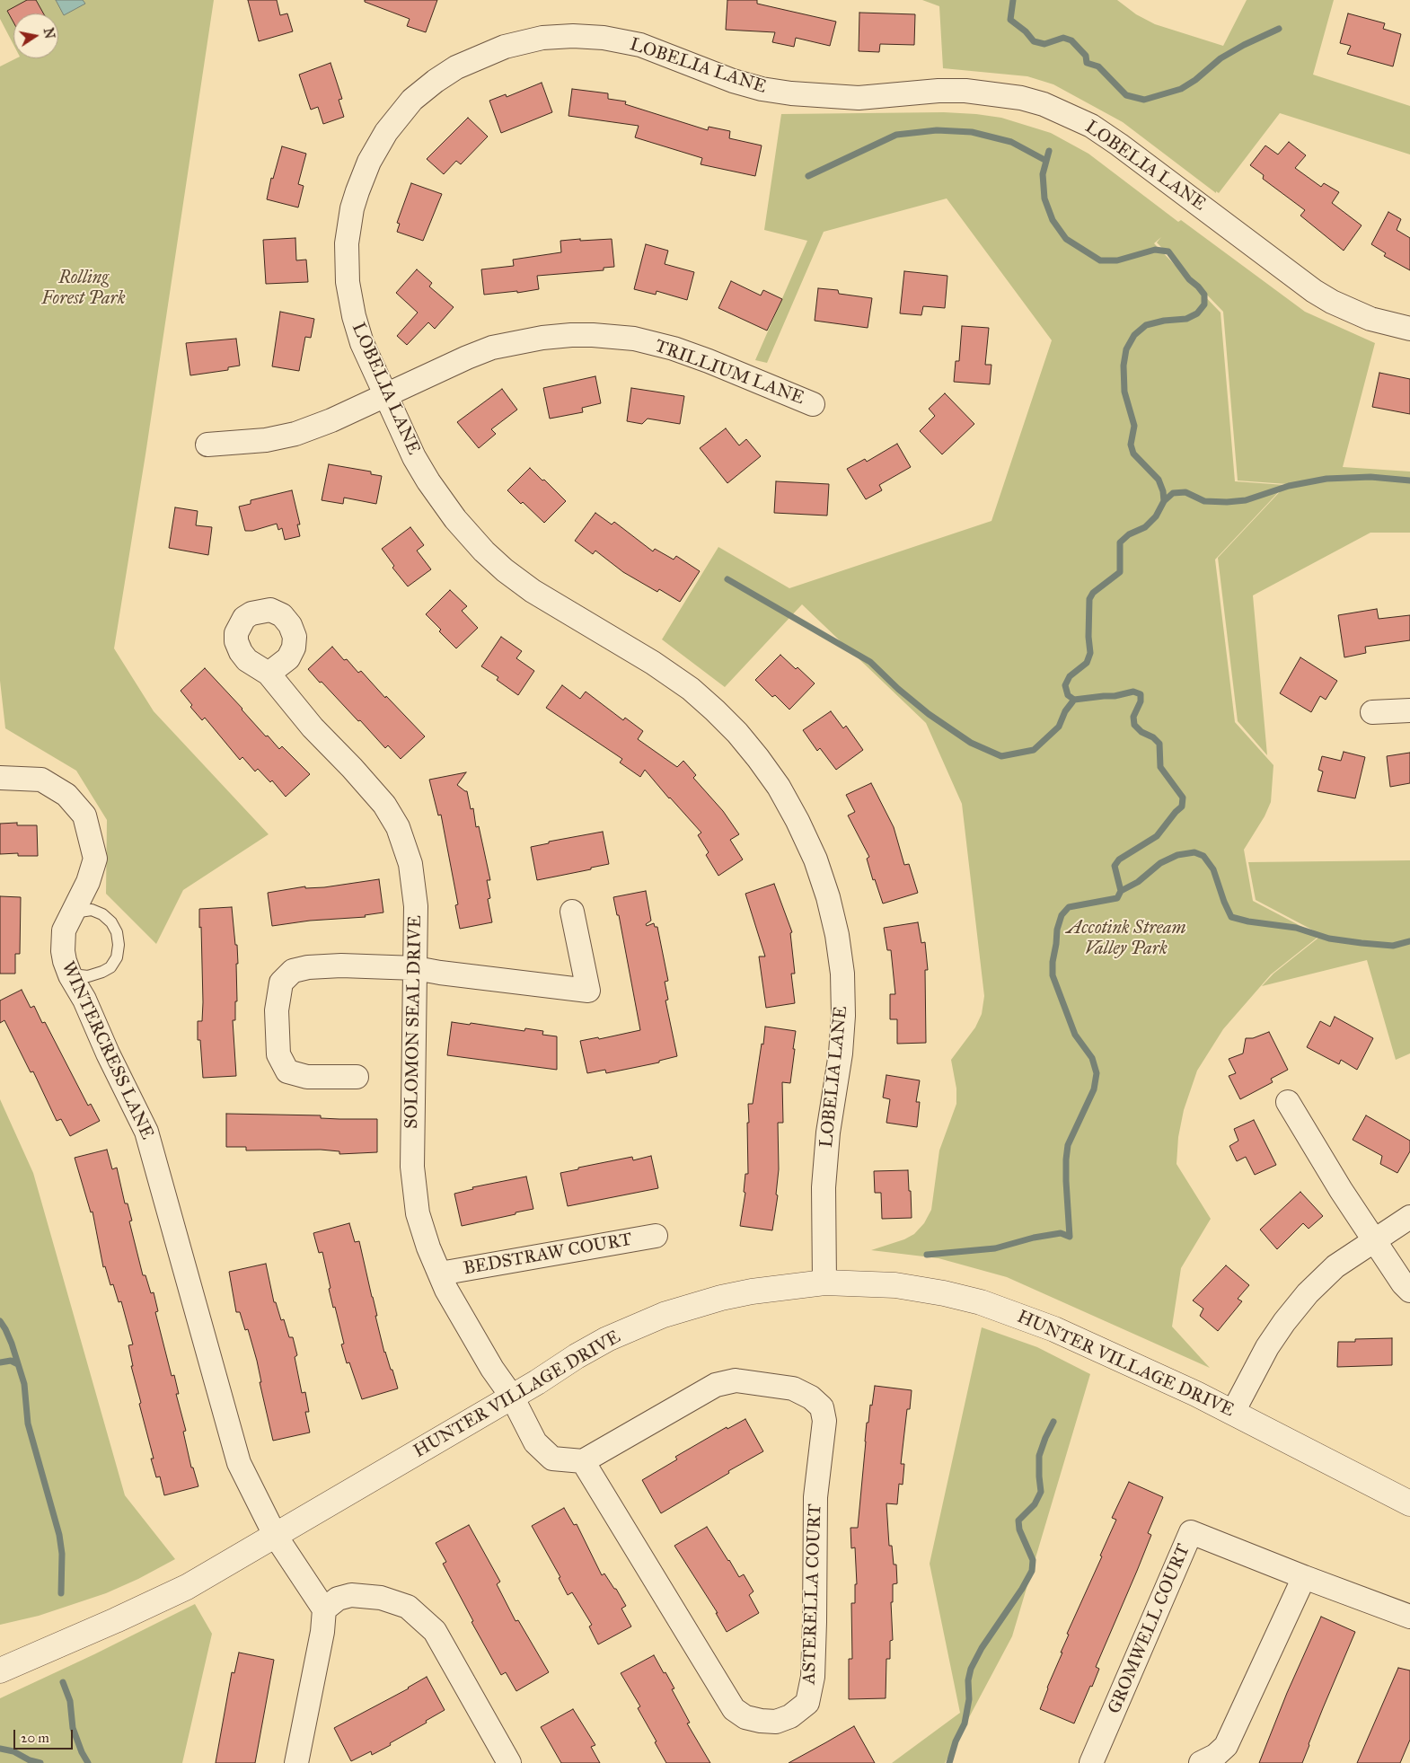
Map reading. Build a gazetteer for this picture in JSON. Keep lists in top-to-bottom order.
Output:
{
  "streets": {
    "street": [
      "LOBELIA LANE",
      "TRILLIUM LANE",
      "SOLOMON SEAL DRIVE",
      "WINTERCRESS LANE",
      "BEDSTRAW COURT",
      "HUNTER VILLAGE DRIVE",
      "ASTERELLA COURT",
      "GROMWELL COURT"
    ]
  },
  "crossings": [
    ["LOBELIA LANE", "TRILLIUM LANE"],
    ["LOBELIA LANE", "HUNTER VILLAGE DRIVE"],
    ["SOLOMON SEAL DRIVE", "BEDSTRAW COURT"],
    ["SOLOMON SEAL DRIVE", "HUNTER VILLAGE DRIVE"],
    ["WINTERCRESS LANE", "HUNTER VILLAGE DRIVE"]
  ],
  "parks": ["Rolling Forest Park", "Accotink Stream Valley Park"],
  "scale_bar": "20 m",
  "north": "right"
}
